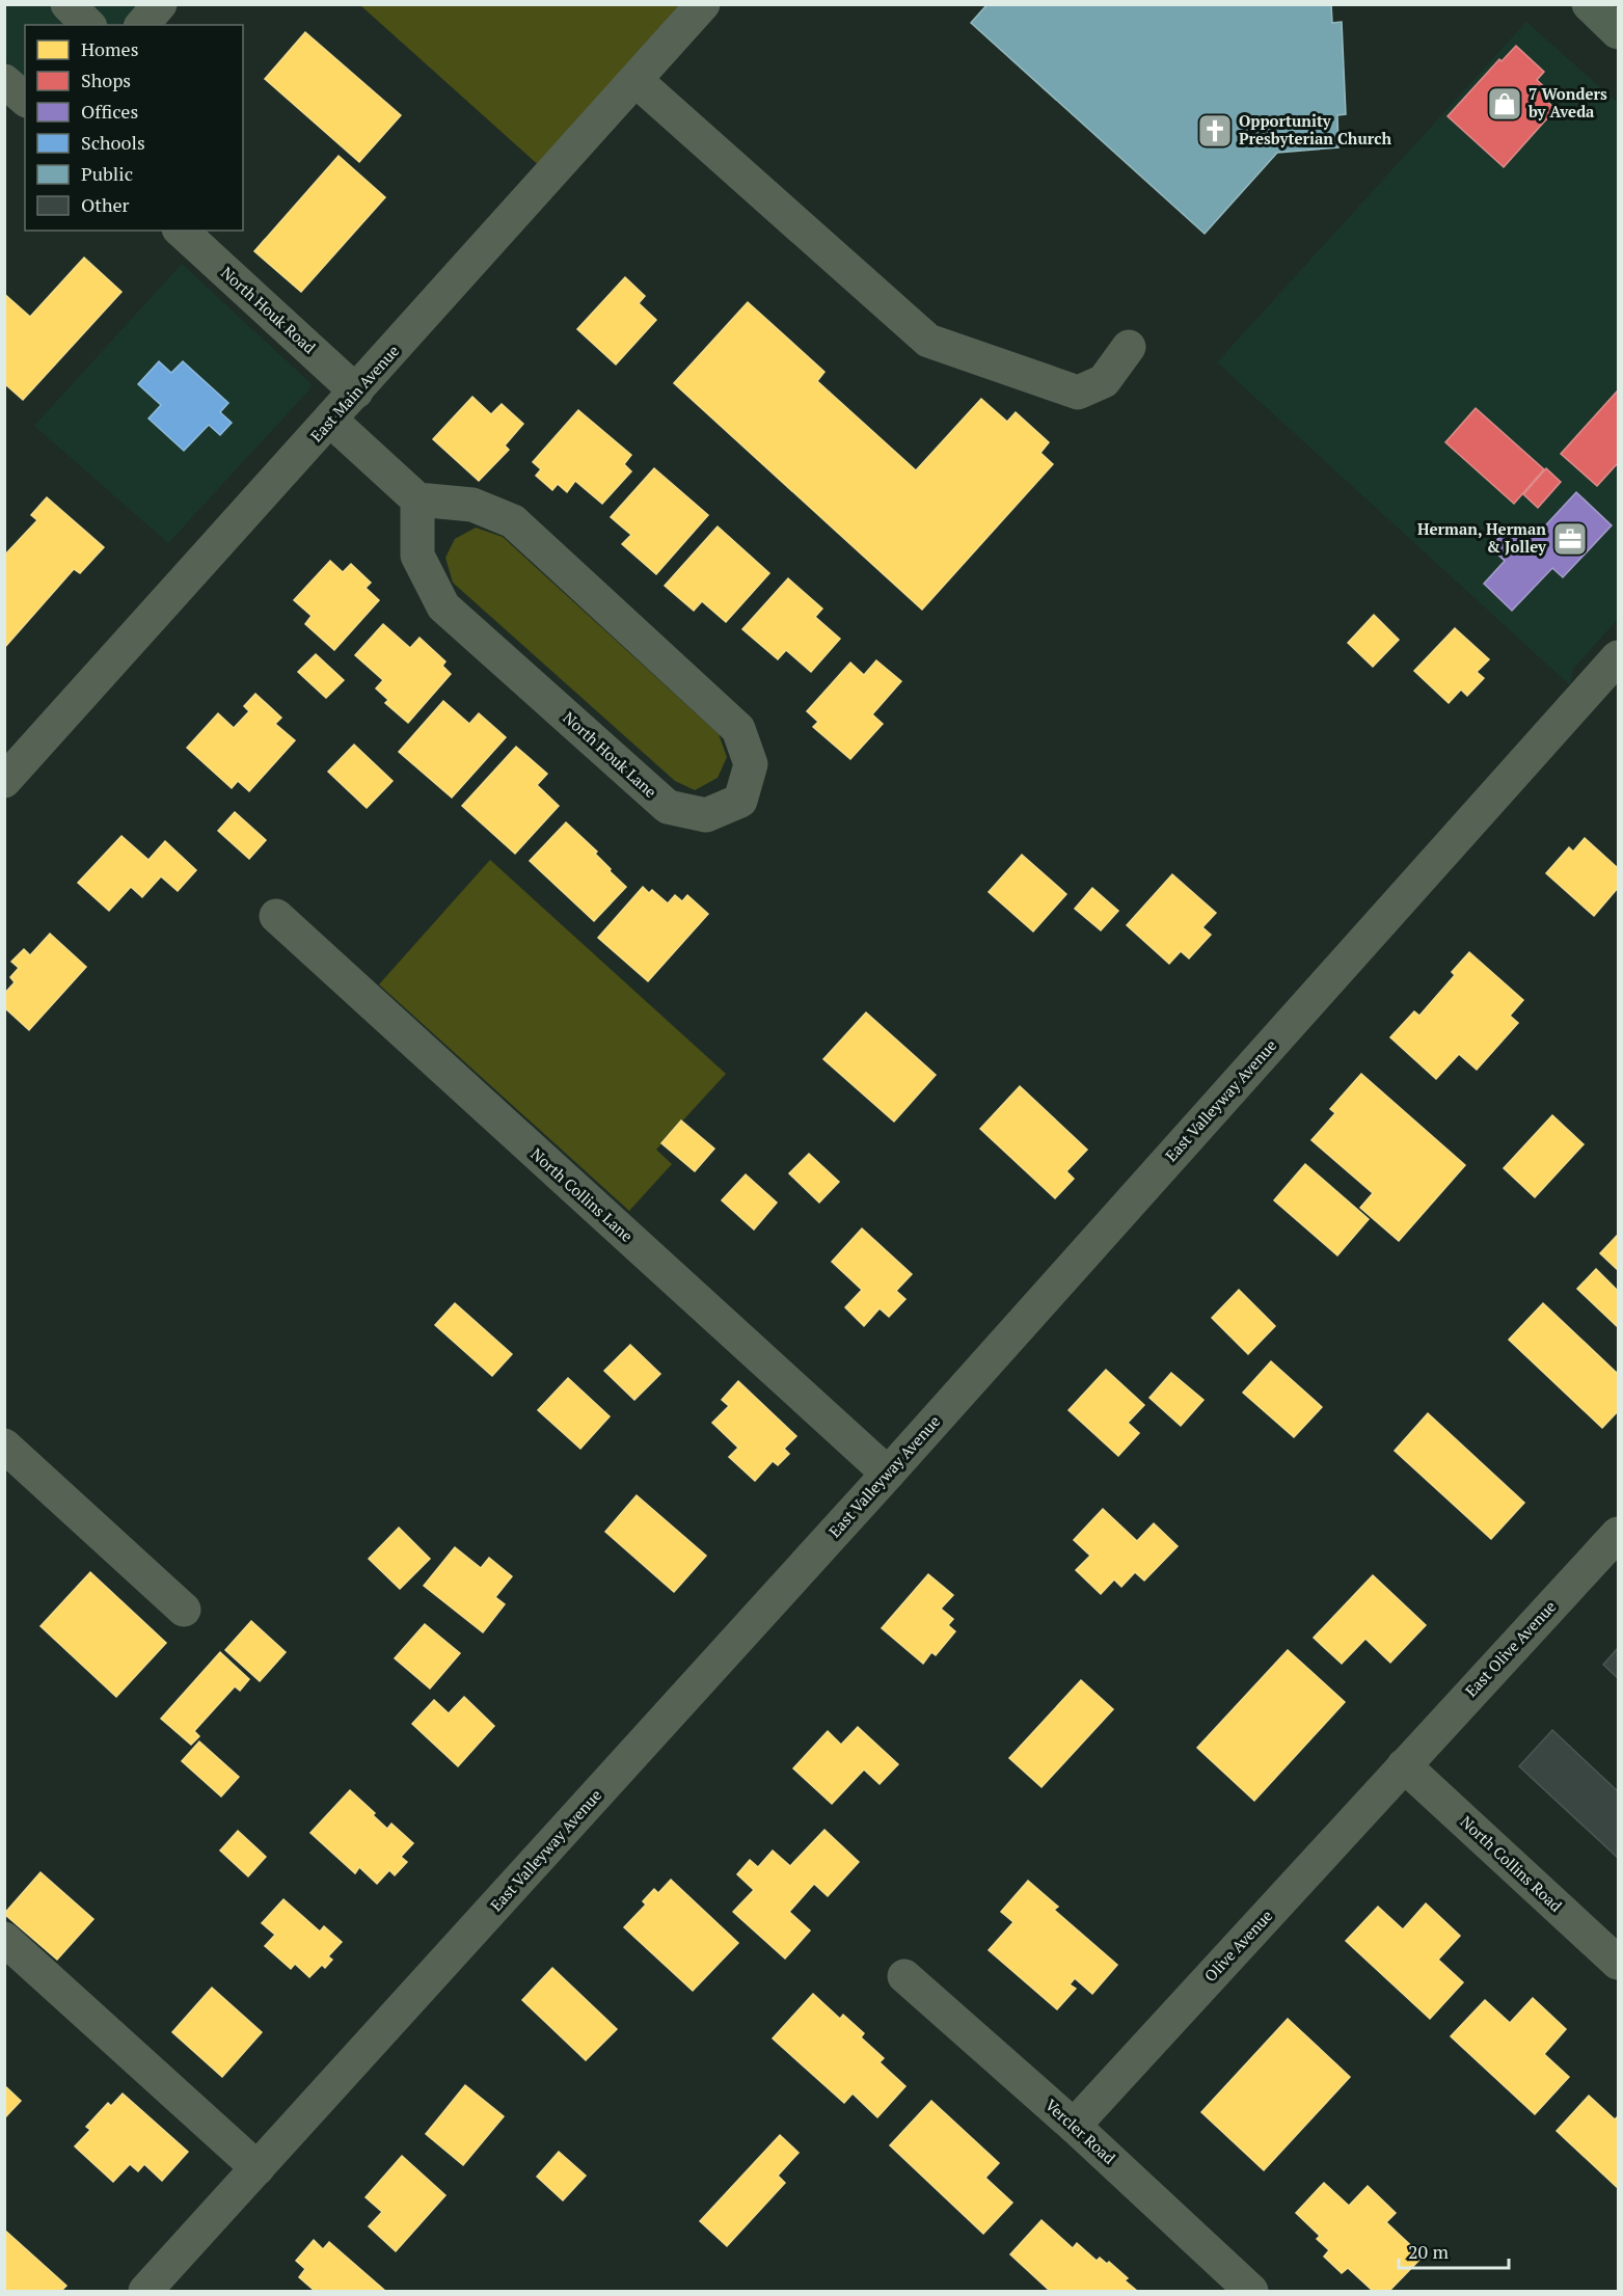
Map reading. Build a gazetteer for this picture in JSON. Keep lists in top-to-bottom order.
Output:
{
  "streets": {
    "street": [
      "North Houk Road",
      "East Main Avenue",
      "North Houk Lane",
      "East Valleyway Avenue",
      "North Collins Lane",
      "East Olive Avenue",
      "North Collins Road",
      "Olive Avenue",
      "Vercler Road"
    ]
  },
  "crossings": [
    ["North Houk Road", "East Main Avenue"],
    ["East Valleyway Avenue", "North Collins Lane"],
    ["East Olive Avenue", "North Collins Road"],
    ["East Olive Avenue", "Olive Avenue"],
    ["North Collins Road", "Olive Avenue"],
    ["Olive Avenue", "Vercler Road"]
  ],
  "places": {
    "shop": ["7 Wonders by Aveda"],
    "church": ["Opportunity Presbyterian Church"],
    "office": ["Herman, Herman & Jolley"]
  },
  "legend": [
    "Homes",
    "Shops",
    "Offices",
    "Schools",
    "Public",
    "Other"
  ],
  "scale_bar": "20 m"
}
